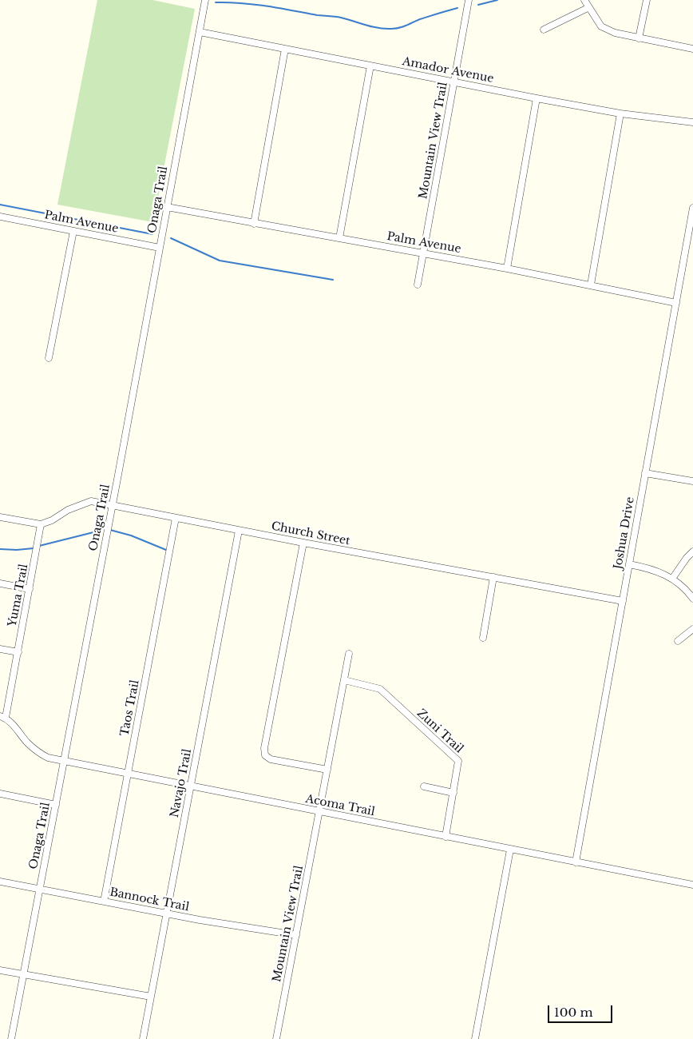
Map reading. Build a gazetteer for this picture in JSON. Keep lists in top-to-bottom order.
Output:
{
  "streets": {
    "street": [
      "Amador Avenue",
      "Mountain View Trail",
      "Onaga Trail",
      "Palm Avenue",
      "Joshua Drive",
      "Church Street",
      "Yuma Trail",
      "Taos Trail",
      "Zuni Trail",
      "Navajo Trail",
      "Acoma Trail",
      "Bannock Trail"
    ]
  },
  "crossings": [
    ["Amador Avenue", "Mountain View Trail"],
    ["Amador Avenue", "Onaga Trail"],
    ["Mountain View Trail", "Palm Avenue"],
    ["Mountain View Trail", "Zuni Trail"],
    ["Mountain View Trail", "Acoma Trail"],
    ["Mountain View Trail", "Bannock Trail"],
    ["Onaga Trail", "Palm Avenue"],
    ["Onaga Trail", "Church Street"],
    ["Onaga Trail", "Acoma Trail"],
    ["Onaga Trail", "Bannock Trail"],
    ["Palm Avenue", "Joshua Drive"],
    ["Joshua Drive", "Church Street"],
    ["Joshua Drive", "Acoma Trail"],
    ["Church Street", "Yuma Trail"],
    ["Church Street", "Taos Trail"],
    ["Church Street", "Navajo Trail"],
    ["Yuma Trail", "Acoma Trail"],
    ["Taos Trail", "Acoma Trail"],
    ["Taos Trail", "Bannock Trail"],
    ["Zuni Trail", "Acoma Trail"],
    ["Navajo Trail", "Acoma Trail"],
    ["Navajo Trail", "Bannock Trail"]
  ],
  "scale_bar": "100 m"
}
